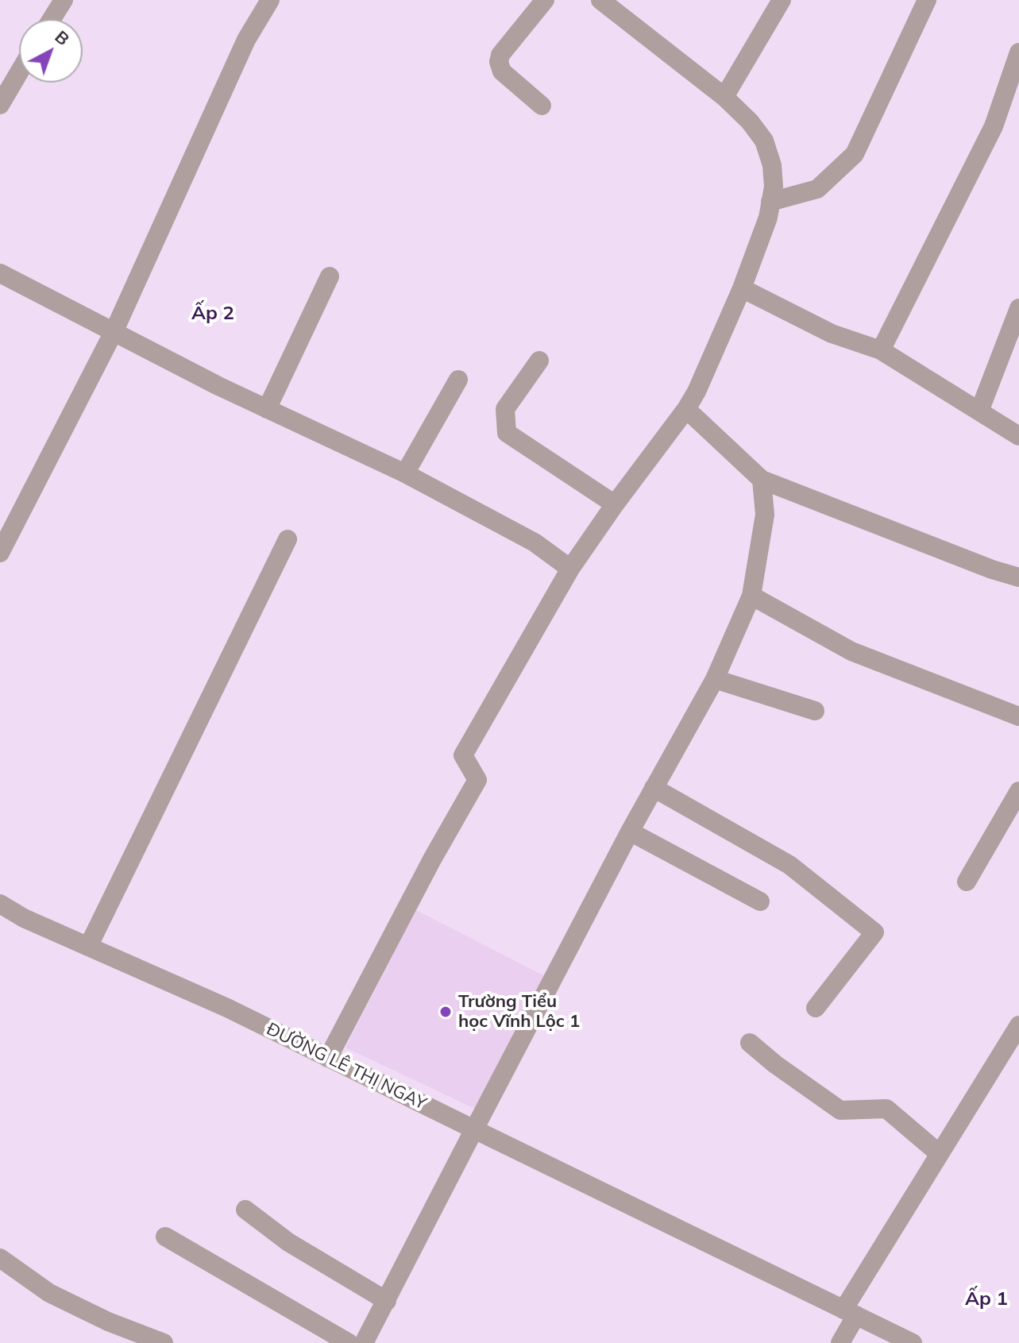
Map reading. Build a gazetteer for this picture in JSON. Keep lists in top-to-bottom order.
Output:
{
  "streets": {
    "street": ["ĐƯỜNG LÊ THỊ NGAY"]
  },
  "districts": ["Ấp 2", "Ấp 1"],
  "places": ["Trường Tiểu học Vĩnh Lộc 1"],
  "north": "top right"
}
